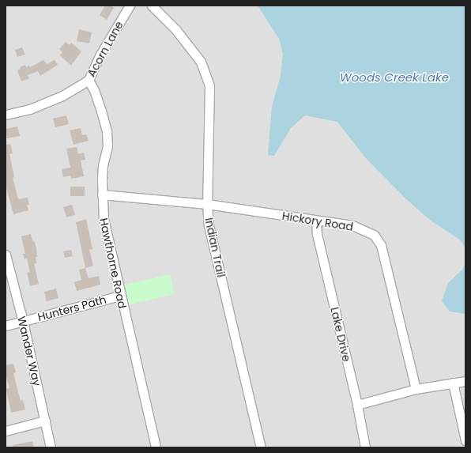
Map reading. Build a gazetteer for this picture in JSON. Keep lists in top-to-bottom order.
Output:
{
  "streets": {
    "street": [
      "Acorn Lane",
      "Hickory Road",
      "Indian Trail",
      "Hawthorne Road",
      "Hunters Path",
      "Lake Drive",
      "Wander Way"
    ]
  },
  "crossings": [
    ["Acorn Lane", "Hawthorne Road"],
    ["Hickory Road", "Indian Trail"],
    ["Hickory Road", "Hawthorne Road"],
    ["Hickory Road", "Lake Drive"],
    ["Hawthorne Road", "Hunters Path"],
    ["Hunters Path", "Wander Way"]
  ],
  "water": ["Woods Creek Lake"]
}
